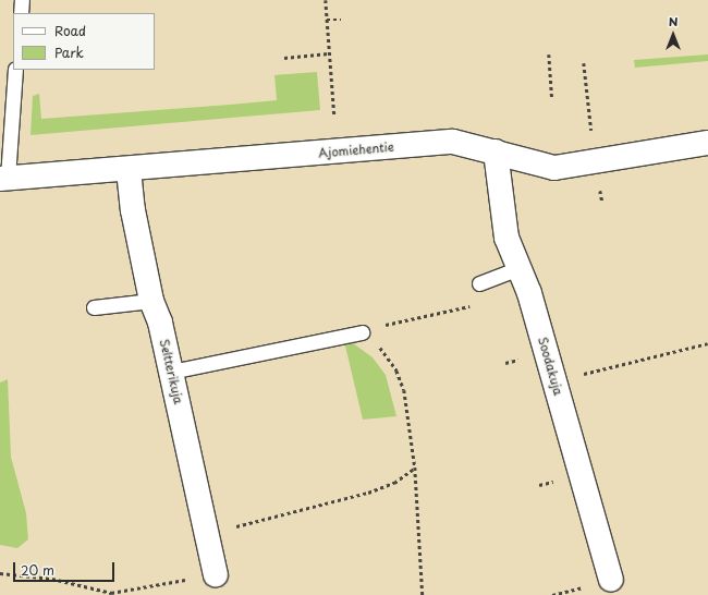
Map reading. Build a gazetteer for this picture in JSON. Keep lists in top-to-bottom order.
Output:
{
  "streets": {
    "street": ["Ajomiehentie", "Soodakuja", "Seltterikuja"]
  },
  "crossings": [
    ["Ajomiehentie", "Soodakuja"],
    ["Ajomiehentie", "Seltterikuja"]
  ],
  "legend": ["Road", "Park"],
  "scale_bar": "20 m",
  "north": "top"
}
